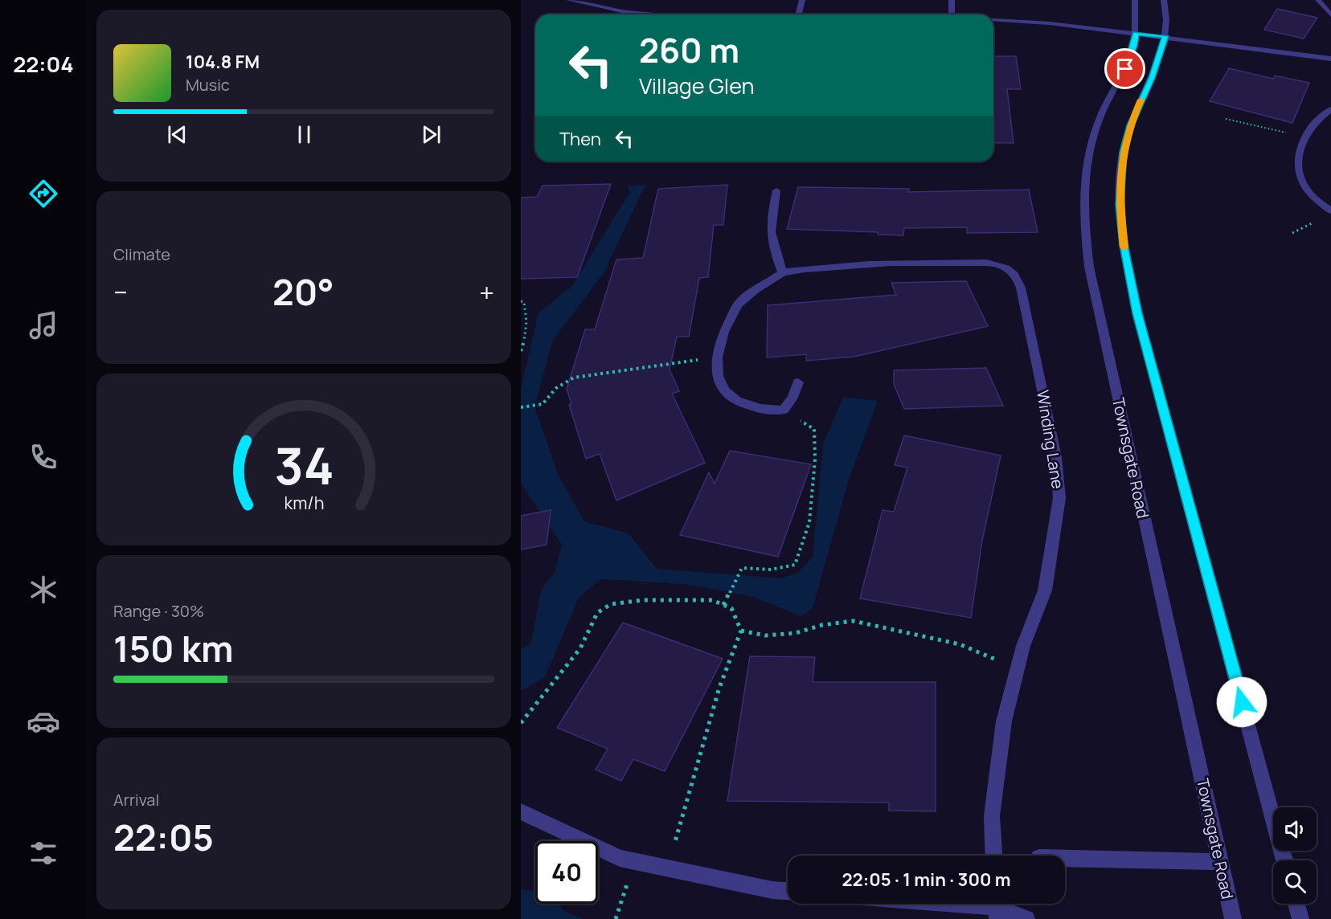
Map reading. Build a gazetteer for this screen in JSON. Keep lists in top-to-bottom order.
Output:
{
  "streets": {
    "street": ["Winding Lane", "Townsgate Road"]
  },
  "page": {
    "tabs": "22:04",
    "turn": ["260 m", "Village Glen"],
    "song": ["104.8 FM", "Music"],
    "then": "Then",
    "tile": [
      "Climate",
      ["Range · 30%", "150 km"],
      ["Arrival", "22:05"]
    ],
    "heat": ["−", "20°", "+"],
    "limit": "40",
    "trip": "22:05 · 1 min · 300 m",
    "gauge": ["34", "km/h"]
  }
}
